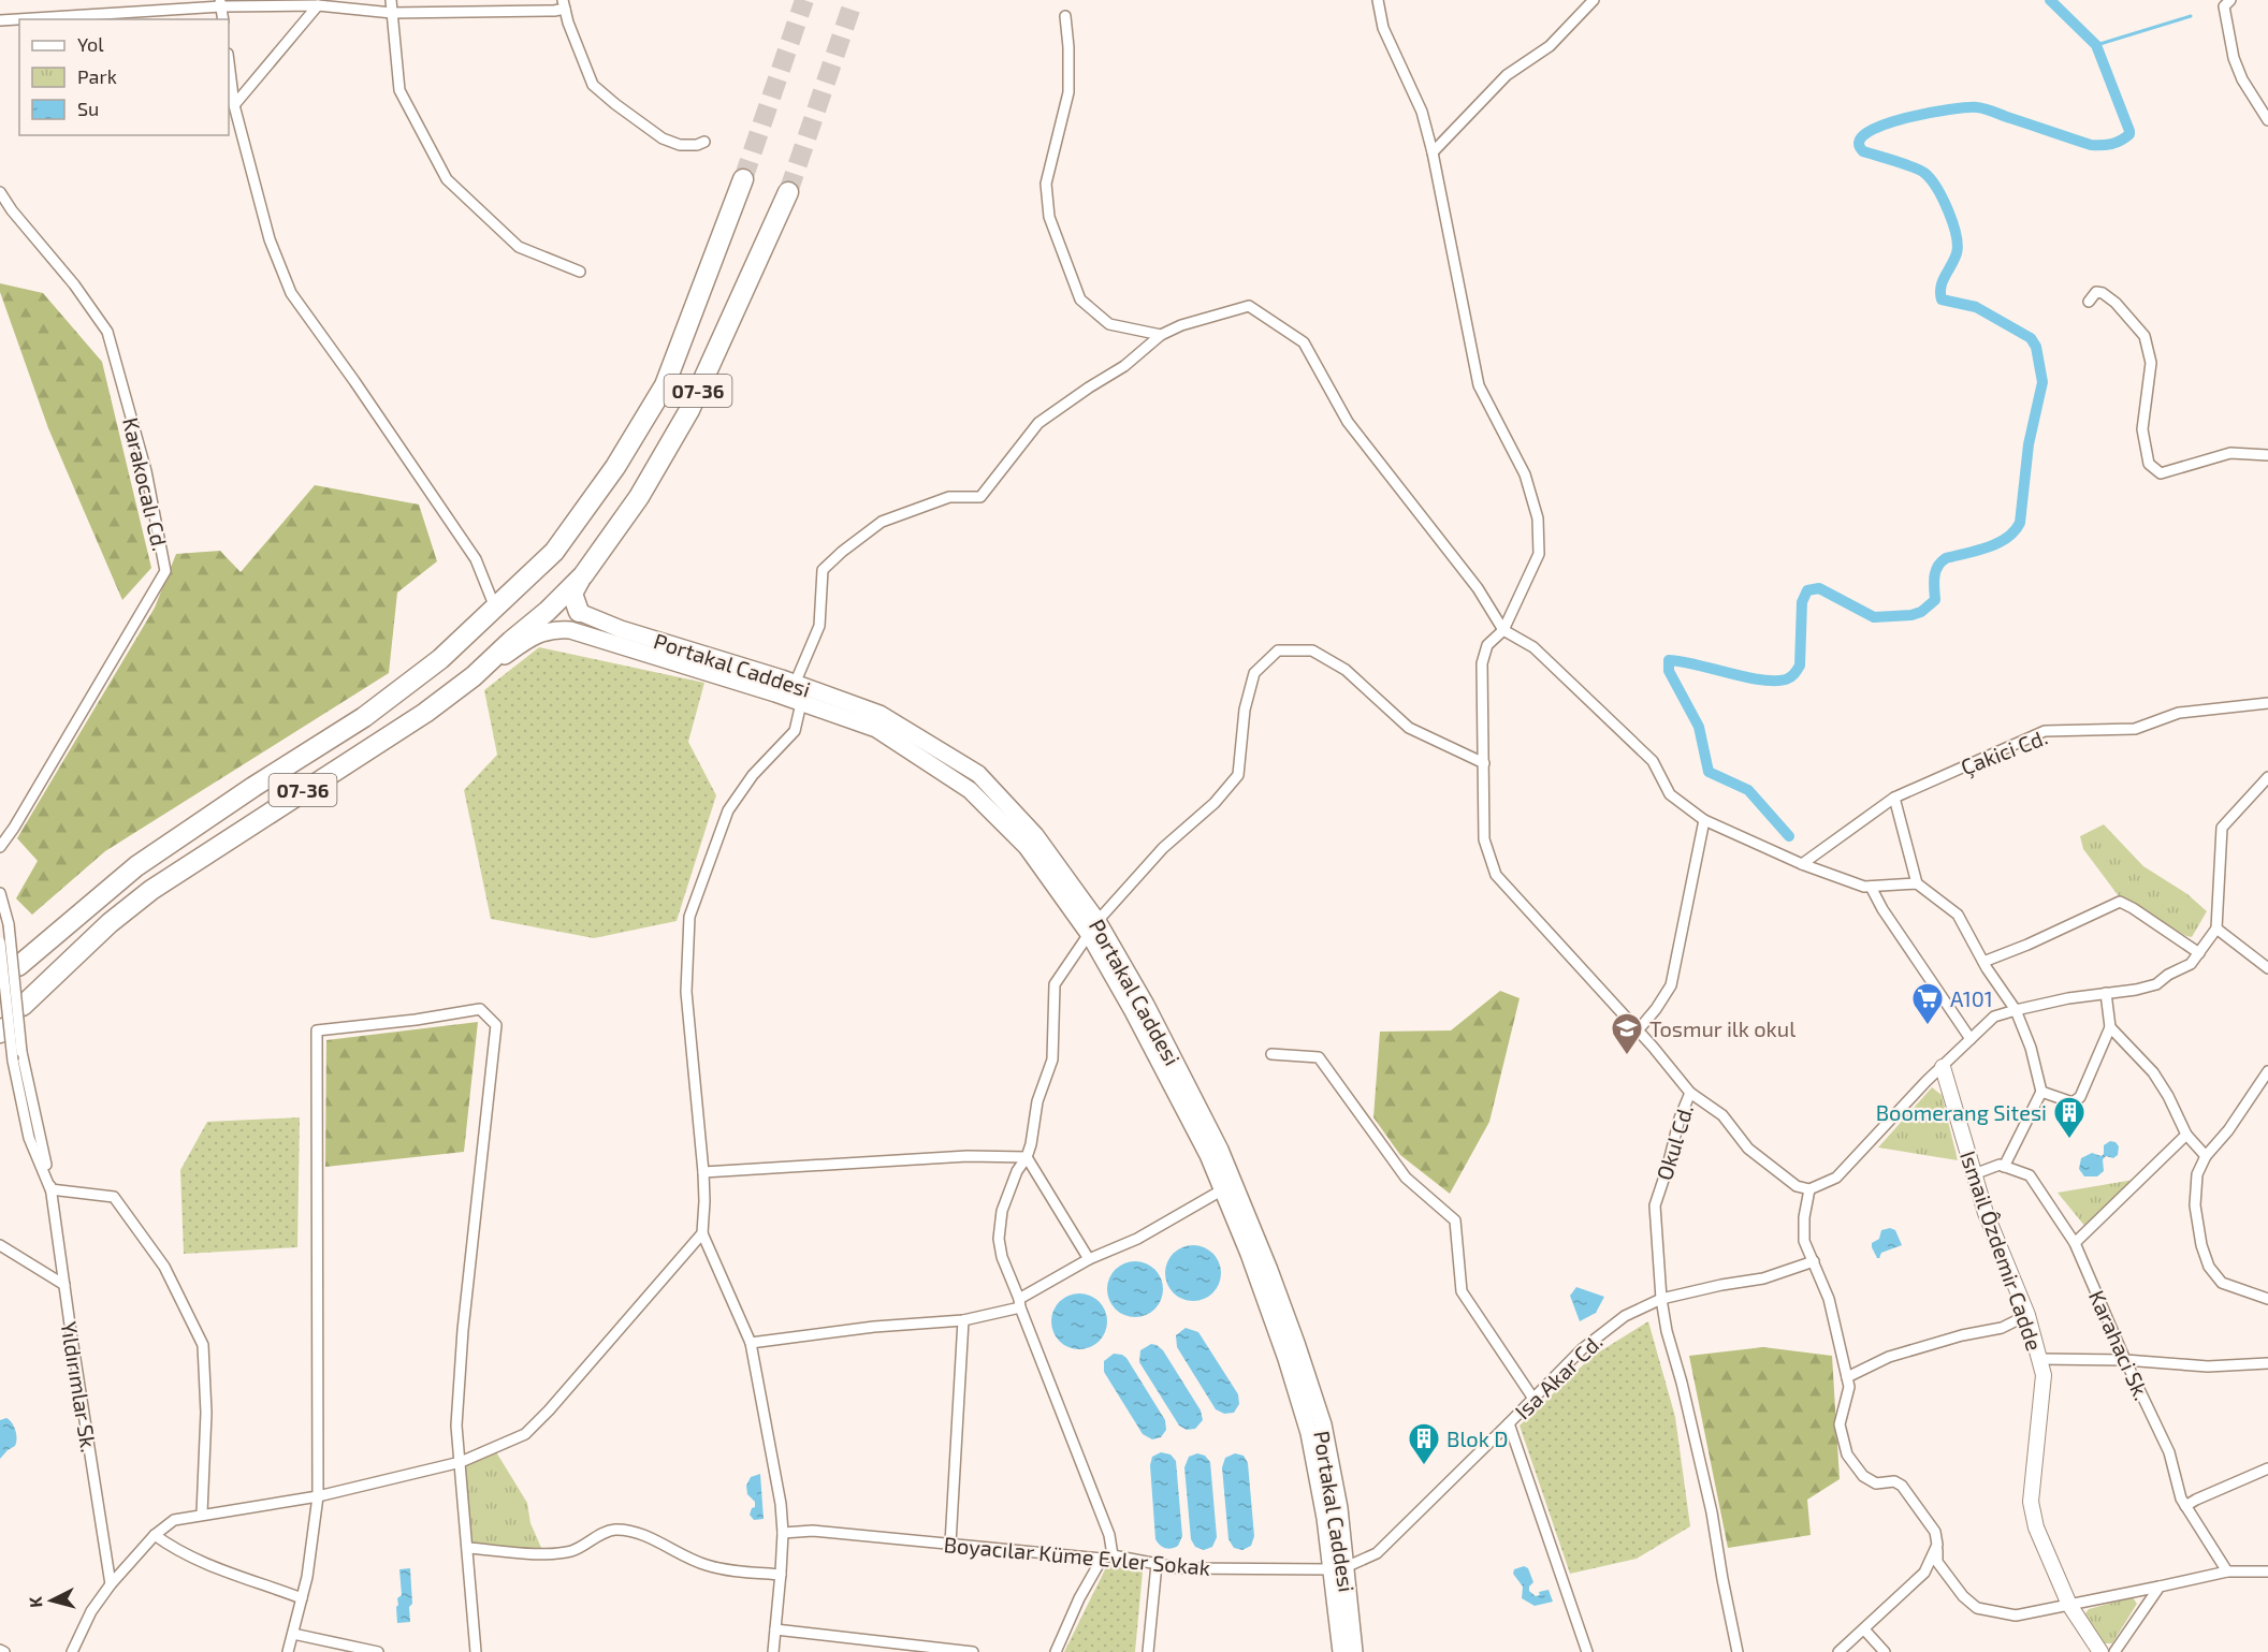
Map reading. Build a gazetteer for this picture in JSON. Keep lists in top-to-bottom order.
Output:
{
  "streets": {
    "highway": ["07-36"],
    "main road": ["Portakal Caddesi"],
    "street": [
      "Karakocalı Cd.",
      "Çakici Cd.",
      "Okul Cd.",
      "Ismail Ôzdemir Cadde",
      "Karahaci Sk.",
      "Isa Akar Cd.",
      "Yıldırımlar Sk.",
      "Boyacılar Küme Evler Sokak"
    ]
  },
  "crossings": [
    ["07-36", "Portakal Caddesi"],
    ["Portakal Caddesi", "Isa Akar Cd."],
    ["Portakal Caddesi", "Boyacılar Küme Evler Sokak"],
    ["Okul Cd.", "Isa Akar Cd."],
    ["Isa Akar Cd.", "Boyacılar Küme Evler Sokak"]
  ],
  "places": {
    "supermarket": ["A101"],
    "school or university": ["Tosmur ilk okul"],
    "building": ["Boomerang Sitesi", "Blok D"]
  },
  "legend": ["Yol", "Park", "Su"],
  "north": "left"
}
